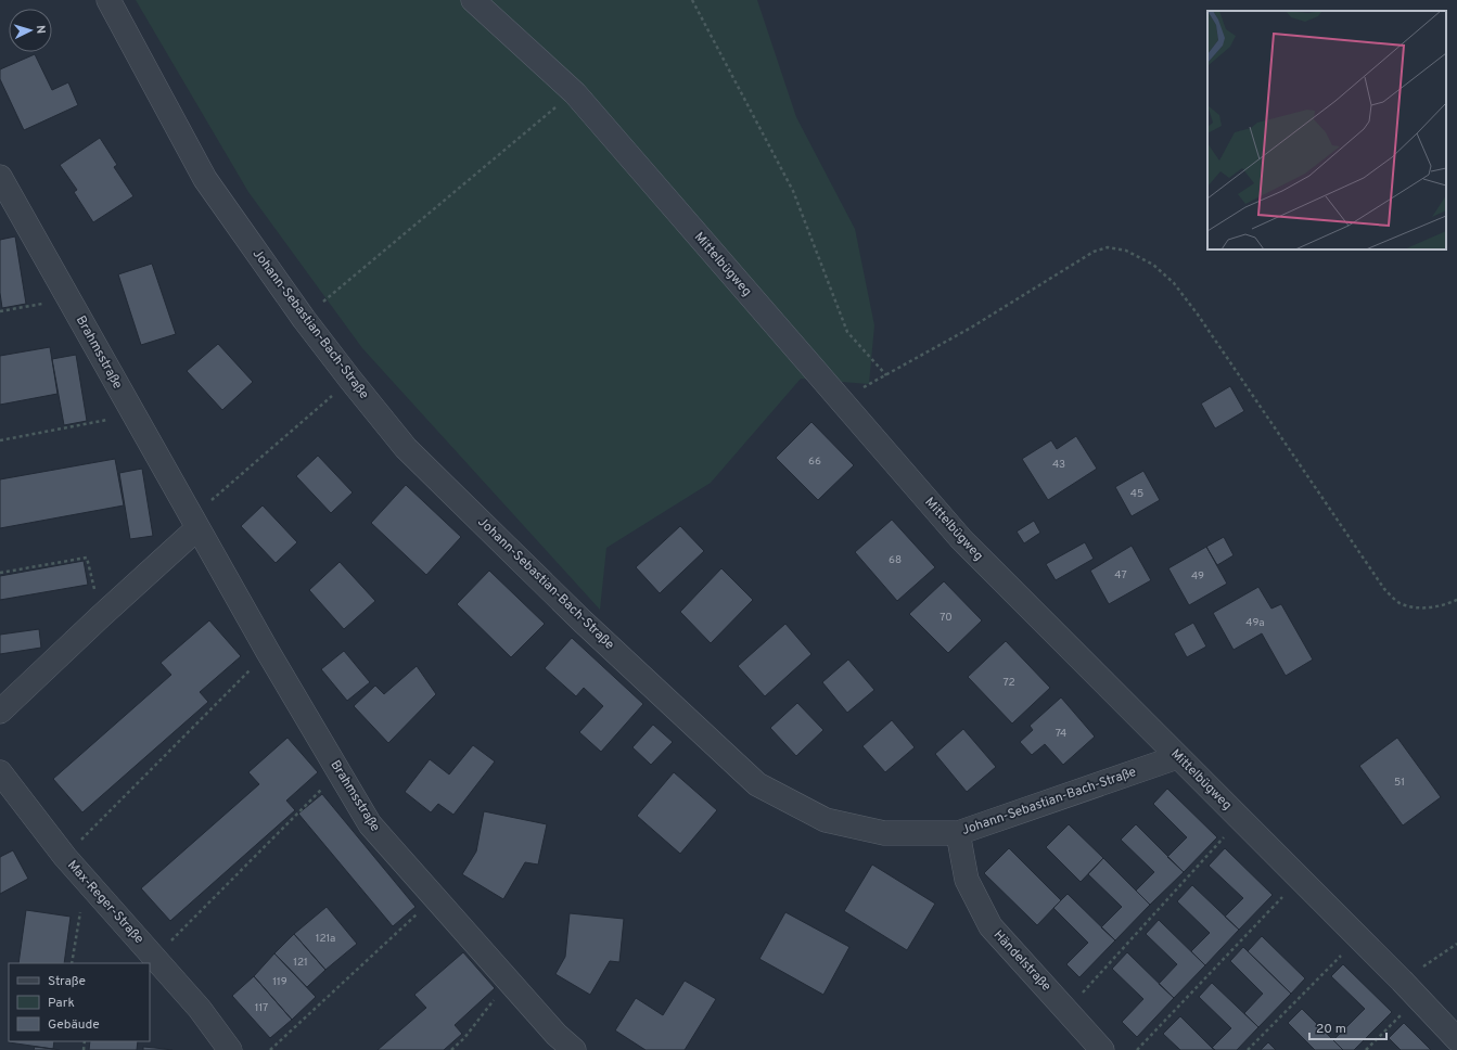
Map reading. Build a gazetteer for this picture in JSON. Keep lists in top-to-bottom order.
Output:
{
  "streets": {
    "street": [
      "Mittelbügweg",
      "Johann-Sebastian-Bach-Straße",
      "Brahmsstraße",
      "Max-Reger-Straße",
      "Händelstraße"
    ]
  },
  "crossings": [
    ["Mittelbügweg", "Johann-Sebastian-Bach-Straße"],
    ["Johann-Sebastian-Bach-Straße", "Händelstraße"]
  ],
  "house_numbers": [
    "66",
    "43",
    "45",
    "68",
    "47",
    "49",
    "70",
    "49a",
    "72",
    "74",
    "51",
    "121a",
    "121",
    "119",
    "117"
  ],
  "legend": ["Straße", "Park", "Gebäude"],
  "scale_bar": "20 m",
  "north": "right"
}
